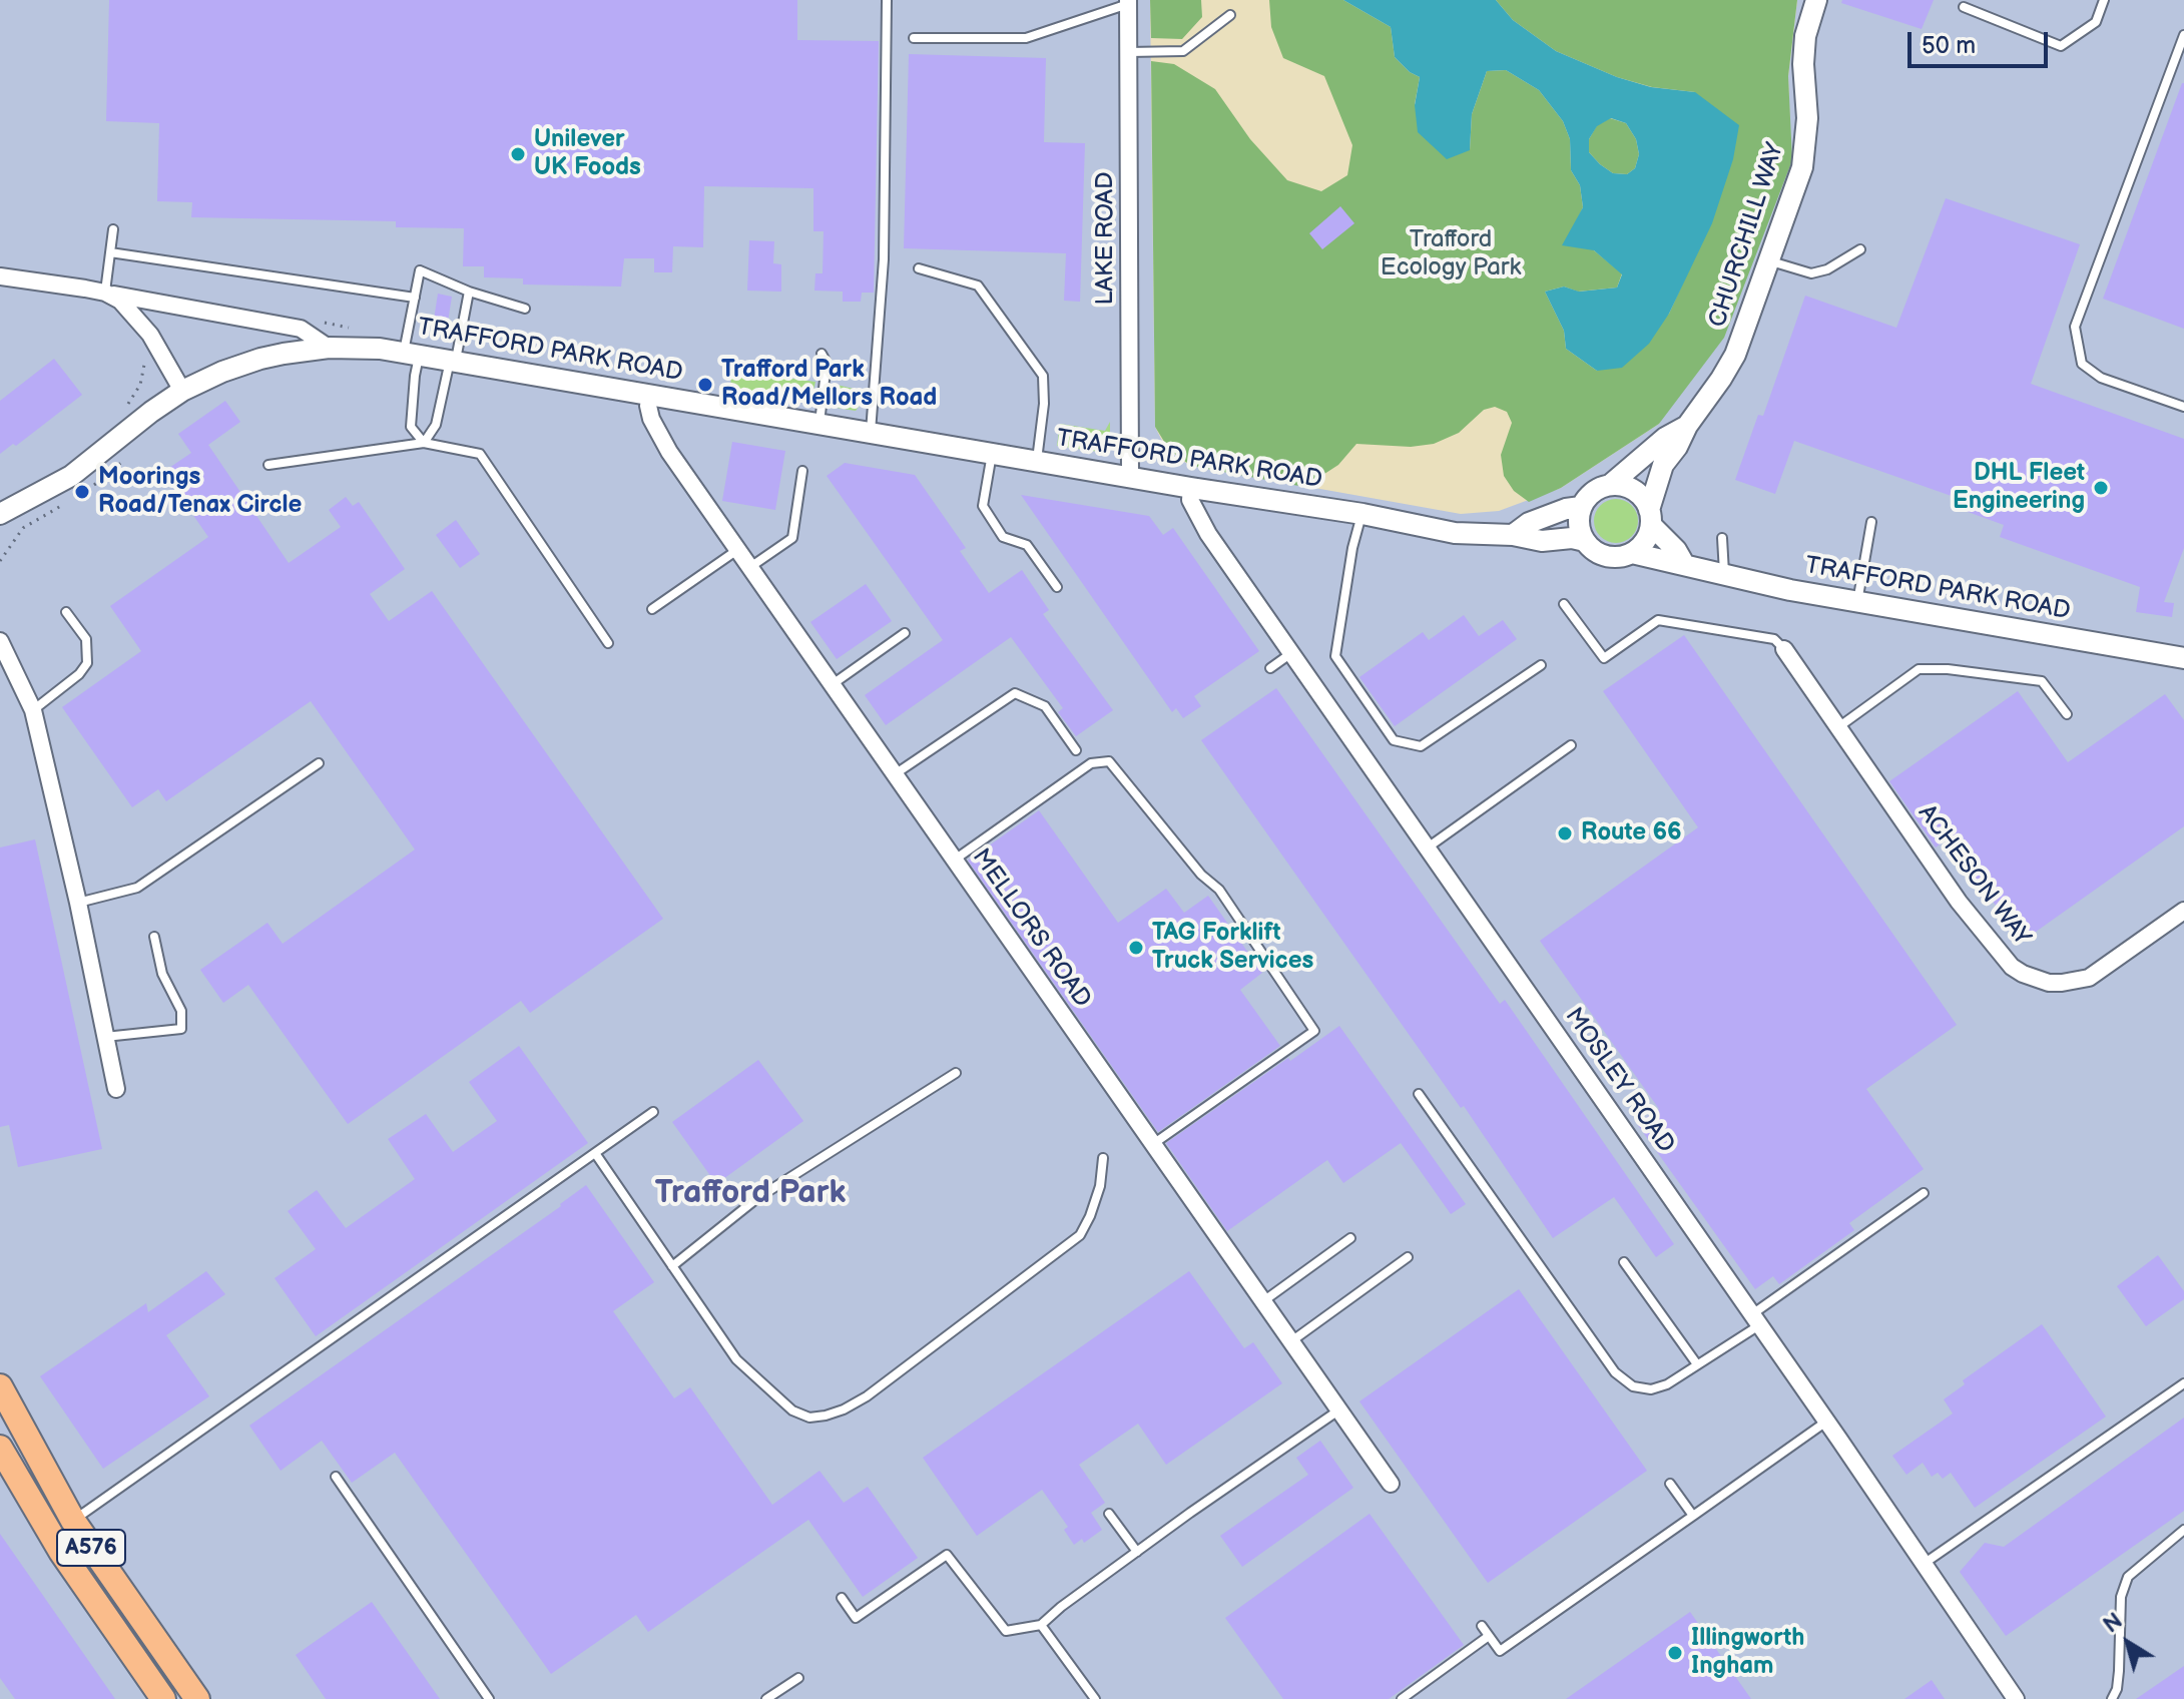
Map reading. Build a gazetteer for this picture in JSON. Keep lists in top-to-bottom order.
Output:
{
  "streets": {
    "main road": ["A576"],
    "street": [
      "CHURCHILL WAY",
      "LAKE ROAD",
      "TRAFFORD PARK ROAD",
      "ACHESON WAY",
      "MELLORS ROAD",
      "MOSLEY ROAD"
    ]
  },
  "crossings": [
    ["CHURCHILL WAY", "TRAFFORD PARK ROAD"],
    ["LAKE ROAD", "TRAFFORD PARK ROAD"],
    ["TRAFFORD PARK ROAD", "MELLORS ROAD"],
    ["TRAFFORD PARK ROAD", "MOSLEY ROAD"]
  ],
  "districts": ["Trafford Park"],
  "parks": ["Trafford Ecology Park"],
  "places": [
    "Unilever UK Foods",
    "Trafford Park Road/Mellors Road",
    "DHL Fleet Engineering",
    "Moorings Road/Tenax Circle",
    "Route 66",
    "TAG Forklift Truck Services",
    "Illingworth Ingham"
  ],
  "scale_bar": "50 m",
  "north": "top left"
}
